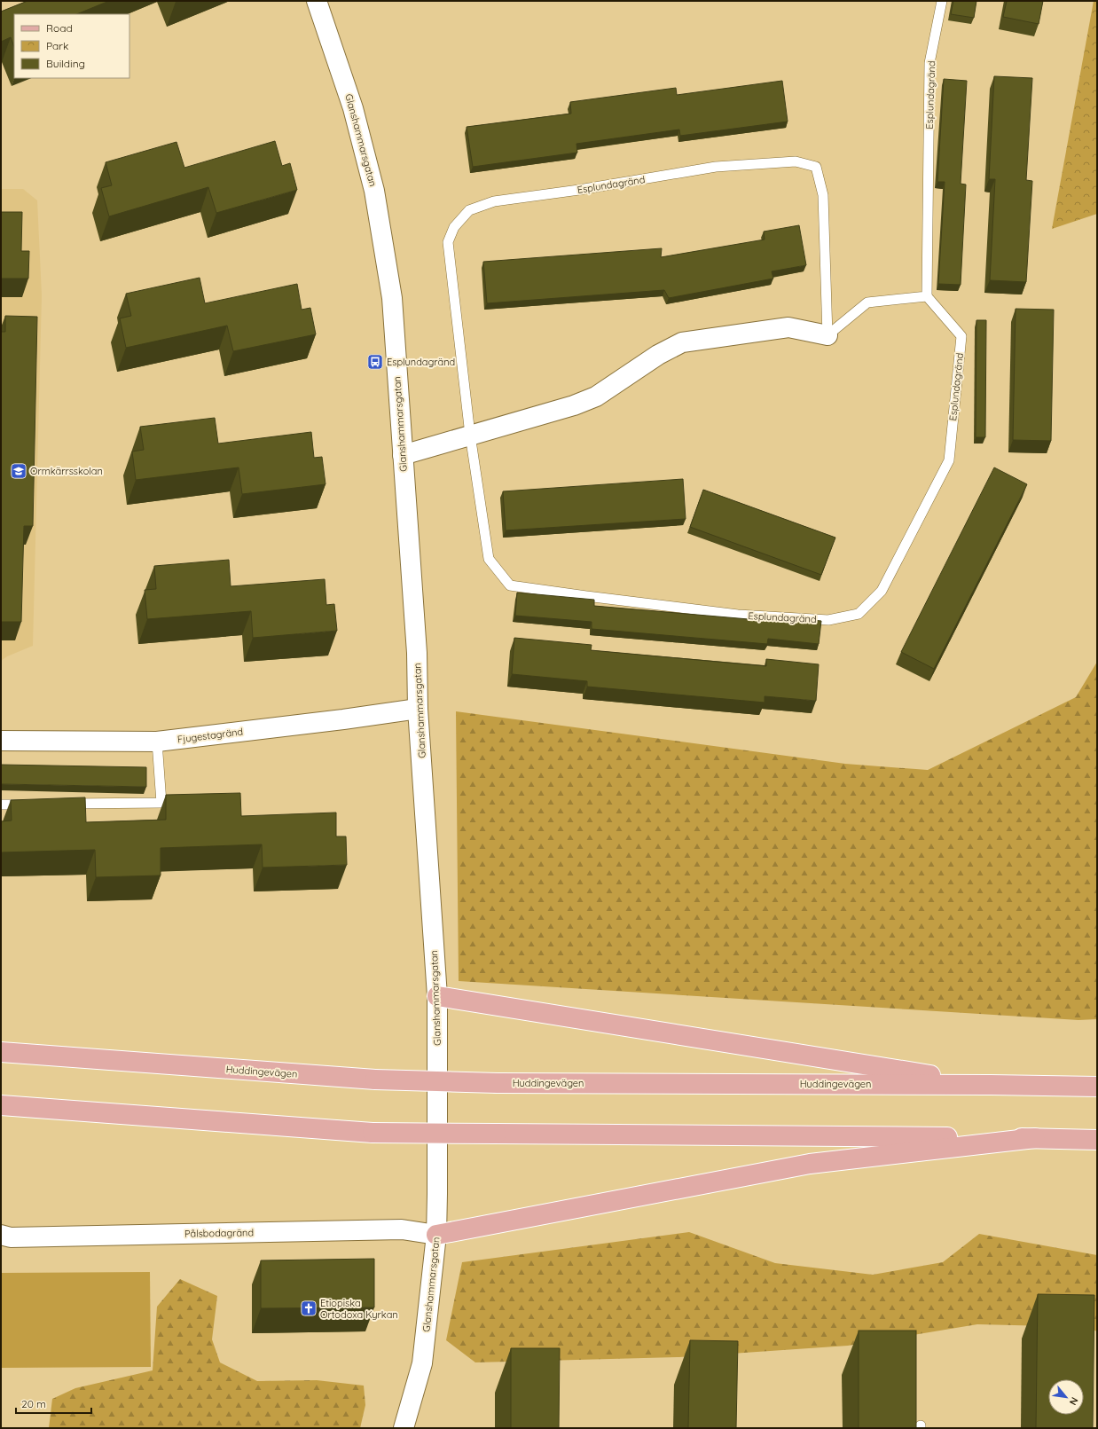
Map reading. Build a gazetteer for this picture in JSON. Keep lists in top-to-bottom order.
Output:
{
  "streets": {
    "main road": ["Huddingevägen"],
    "street": ["Glanshammarsgatan", "Fjugestagränd", "Pålsbodagränd"],
    "lane": ["Esplundagränd"]
  },
  "crossings": [
    ["Glanshammarsgatan", "Fjugestagränd"],
    ["Glanshammarsgatan", "Pålsbodagränd"]
  ],
  "places": {
    "bus stop": ["Esplundagränd"],
    "school or university": ["Ormkärrsskolan"],
    "church": ["Etiopiska Ortodoxa Kyrkan"]
  },
  "legend": ["Road", "Park", "Building"],
  "scale_bar": "20 m",
  "north": "bottom right"
}
